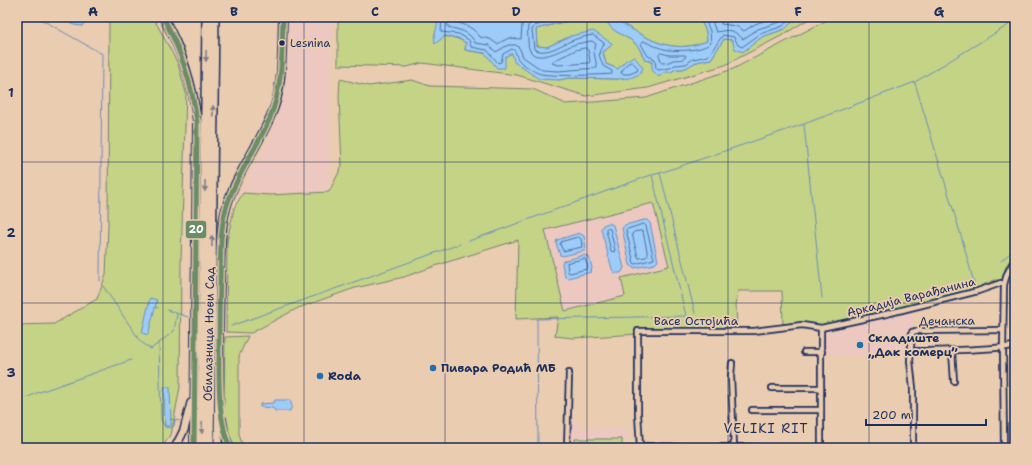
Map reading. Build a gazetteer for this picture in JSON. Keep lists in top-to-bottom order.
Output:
{
  "streets": {
    "main road": ["Обилазница Нови Сад"],
    "street": ["Аркадија Варађанина", "Васе Остојића", "Дечанска"]
  },
  "crossings": [
    ["Аркадија Варађанина", "Васе Остојића"]
  ],
  "districts": ["VELIKI RIT"],
  "places": [
    "Lesnina",
    "Складиште „Дак комерц”",
    "Пивара Родић МБ",
    "Roda"
  ],
  "lines": ["transit line 20"],
  "scale_bar": "200 m",
  "grid": {
    "columns": [
      "A",
      "B",
      "C",
      "D",
      "E",
      "F",
      "G"
    ],
    "rows": ["1", "2", "3"]
  }
}
